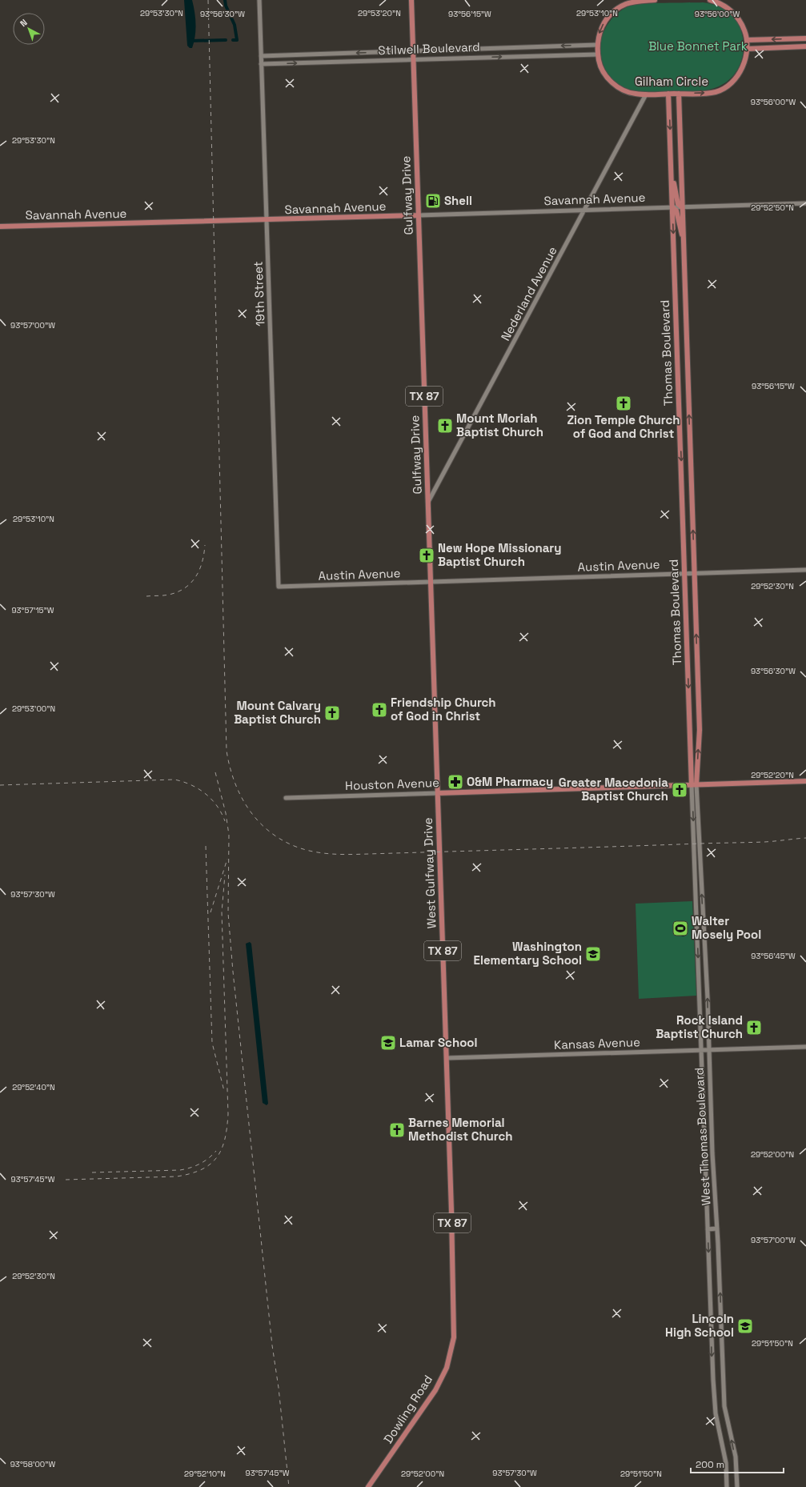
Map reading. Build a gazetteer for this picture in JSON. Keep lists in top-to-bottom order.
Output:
{
  "streets": {
    "main road": [
      "Gilham Circle",
      "Gulfway Drive",
      "Savannah Avenue",
      "Thomas Boulevard",
      "TX 87",
      "Houston Avenue",
      "West Gulfway Drive",
      "Dowling Road"
    ],
    "street": [
      "Stilwell Boulevard",
      "19th Street",
      "Nederland Avenue",
      "Austin Avenue",
      "Kansas Avenue",
      "West Thomas Boulevard"
    ]
  },
  "crossings": [
    ["Stilwell Boulevard", "Gilham Circle"],
    ["Stilwell Boulevard", "Gulfway Drive"],
    ["Stilwell Boulevard", "19th Street"],
    ["Gilham Circle", "Nederland Avenue"],
    ["Gilham Circle", "Thomas Boulevard"],
    ["Gulfway Drive", "Savannah Avenue"],
    ["Gulfway Drive", "Nederland Avenue"],
    ["Gulfway Drive", "Austin Avenue"],
    ["Gulfway Drive", "Houston Avenue"],
    ["Gulfway Drive", "West Gulfway Drive"],
    ["Savannah Avenue", "19th Street"],
    ["Savannah Avenue", "Nederland Avenue"],
    ["Savannah Avenue", "Thomas Boulevard"],
    ["19th Street", "Austin Avenue"],
    ["Thomas Boulevard", "Austin Avenue"],
    ["Thomas Boulevard", "Houston Avenue"],
    ["Thomas Boulevard", "West Thomas Boulevard"],
    ["Houston Avenue", "West Gulfway Drive"],
    ["Houston Avenue", "West Thomas Boulevard"],
    ["West Gulfway Drive", "Kansas Avenue"],
    ["West Gulfway Drive", "Dowling Road"],
    ["Kansas Avenue", "West Thomas Boulevard"]
  ],
  "parks": ["Blue Bonnet Park"],
  "places": {
    "fuel station": ["Shell"],
    "church": [
      "Zion Temple Church of God and Christ",
      "Mount Moriah Baptist Church",
      "New Hope Missionary Baptist Church",
      "Friendship Church of God in Christ",
      "Mount Calvary Baptist Church",
      "Greater Macedonia Baptist Church",
      "Rock Island Baptist Church",
      "Barnes Memorial Methodist Church"
    ],
    "pharmacy": ["O&M Pharmacy"],
    "sports": ["Walter Mosely Pool"],
    "school or university": ["Washington Elementary School", "Lamar School", "Lincoln High School"]
  },
  "scale_bar": "200 m",
  "north": "top left",
  "coordinates": [
    "29°53'30\"N",
    "29°53'10\"N",
    "29°53'20\"N",
    "93°56'00\"W",
    "93°56'30\"W",
    "93°56'15\"W",
    "29°52'50\"N",
    "93°57'00\"W",
    "29°52'30\"N",
    "93°57'15\"W",
    "29°53'00\"N",
    "29°52'20\"N",
    "93°57'30\"W",
    "93°56'45\"W",
    "29°52'40\"N",
    "29°52'00\"N",
    "93°57'45\"W",
    "29°51'50\"N",
    "93°58'00\"W",
    "29°52'10\"N"
  ]
}
